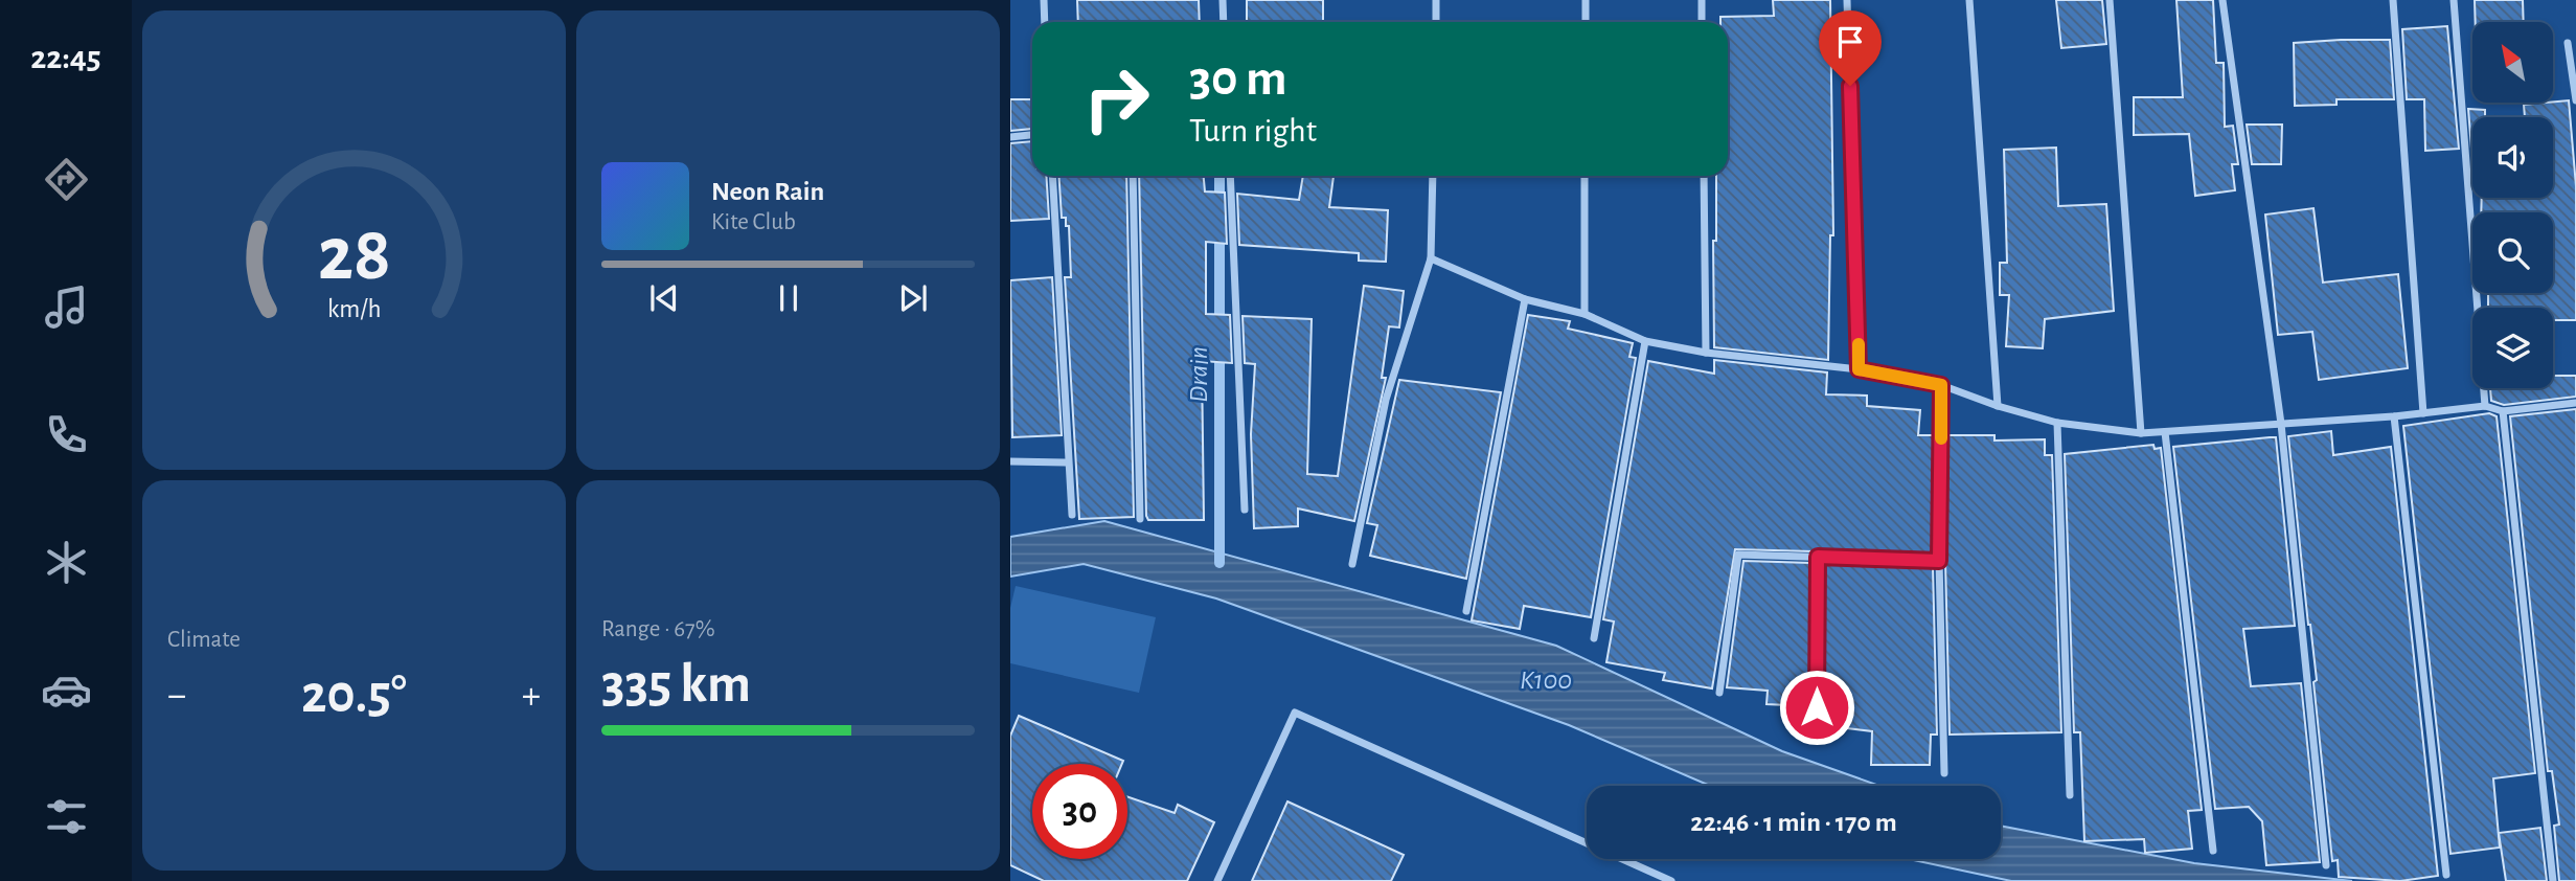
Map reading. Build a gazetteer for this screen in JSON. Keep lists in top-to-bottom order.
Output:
{
  "water": ["Drain", "K100"],
  "north": "top left",
  "page": {
    "tabs": "22:45",
    "turn": ["30 m", "Turn right"],
    "song": ["Neon Rain", "Kite Club"],
    "tile": [
      "Climate",
      ["Range · 67%", "335 km"]
    ],
    "heat": ["−", "20.5°", "+"],
    "limit": "30",
    "trip": "22:46 · 1 min · 170 m",
    "gauge": ["28", "km/h"]
  }
}
